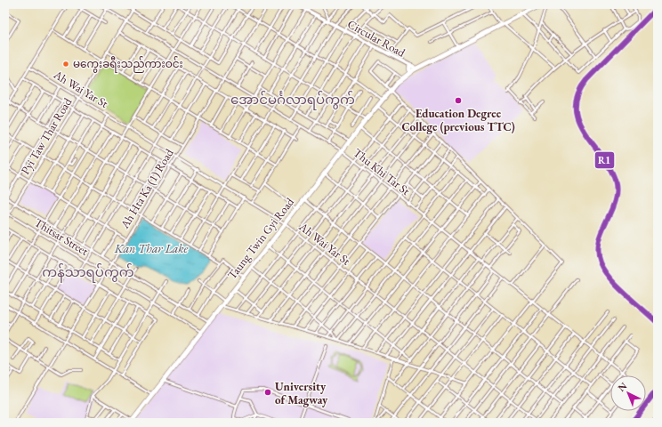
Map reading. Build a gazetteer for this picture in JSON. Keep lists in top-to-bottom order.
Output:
{
  "streets": {
    "highway": ["Taung Twin Gyi Road"],
    "main road": ["Circular Road"],
    "street": [
      "Ah Wai Yar St",
      "Pyi Taw Thar Road",
      "Thu Khi Tar St",
      "Ah Hta Ka (1) Road",
      "Thitsar Street"
    ]
  },
  "crossings": [
    ["Circular Road", "Taung Twin Gyi Road"],
    ["Ah Wai Yar St", "Pyi Taw Thar Road"],
    ["Ah Wai Yar St", "Ah Hta Ka (1) Road"],
    ["Ah Wai Yar St", "Taung Twin Gyi Road"],
    ["Pyi Taw Thar Road", "Thu Khi Tar St"],
    ["Pyi Taw Thar Road", "Thitsar Street"],
    ["Thu Khi Tar St", "Ah Hta Ka (1) Road"],
    ["Thu Khi Tar St", "Taung Twin Gyi Road"],
    ["Ah Hta Ka (1) Road", "Thitsar Street"],
    ["Thitsar Street", "Taung Twin Gyi Road"]
  ],
  "districts": ["အောင်မင်္ဂလာရပ်ကွက်", "ကန်သာရပ်ကွက်"],
  "water": ["Kan Thar Lake"],
  "places": ["မကွေးခရီးသည်ကားဝင်း", "Education Degree College (previous TTC)", "University of Magway"],
  "lines": ["transit line R1"],
  "north": "top left"
}
